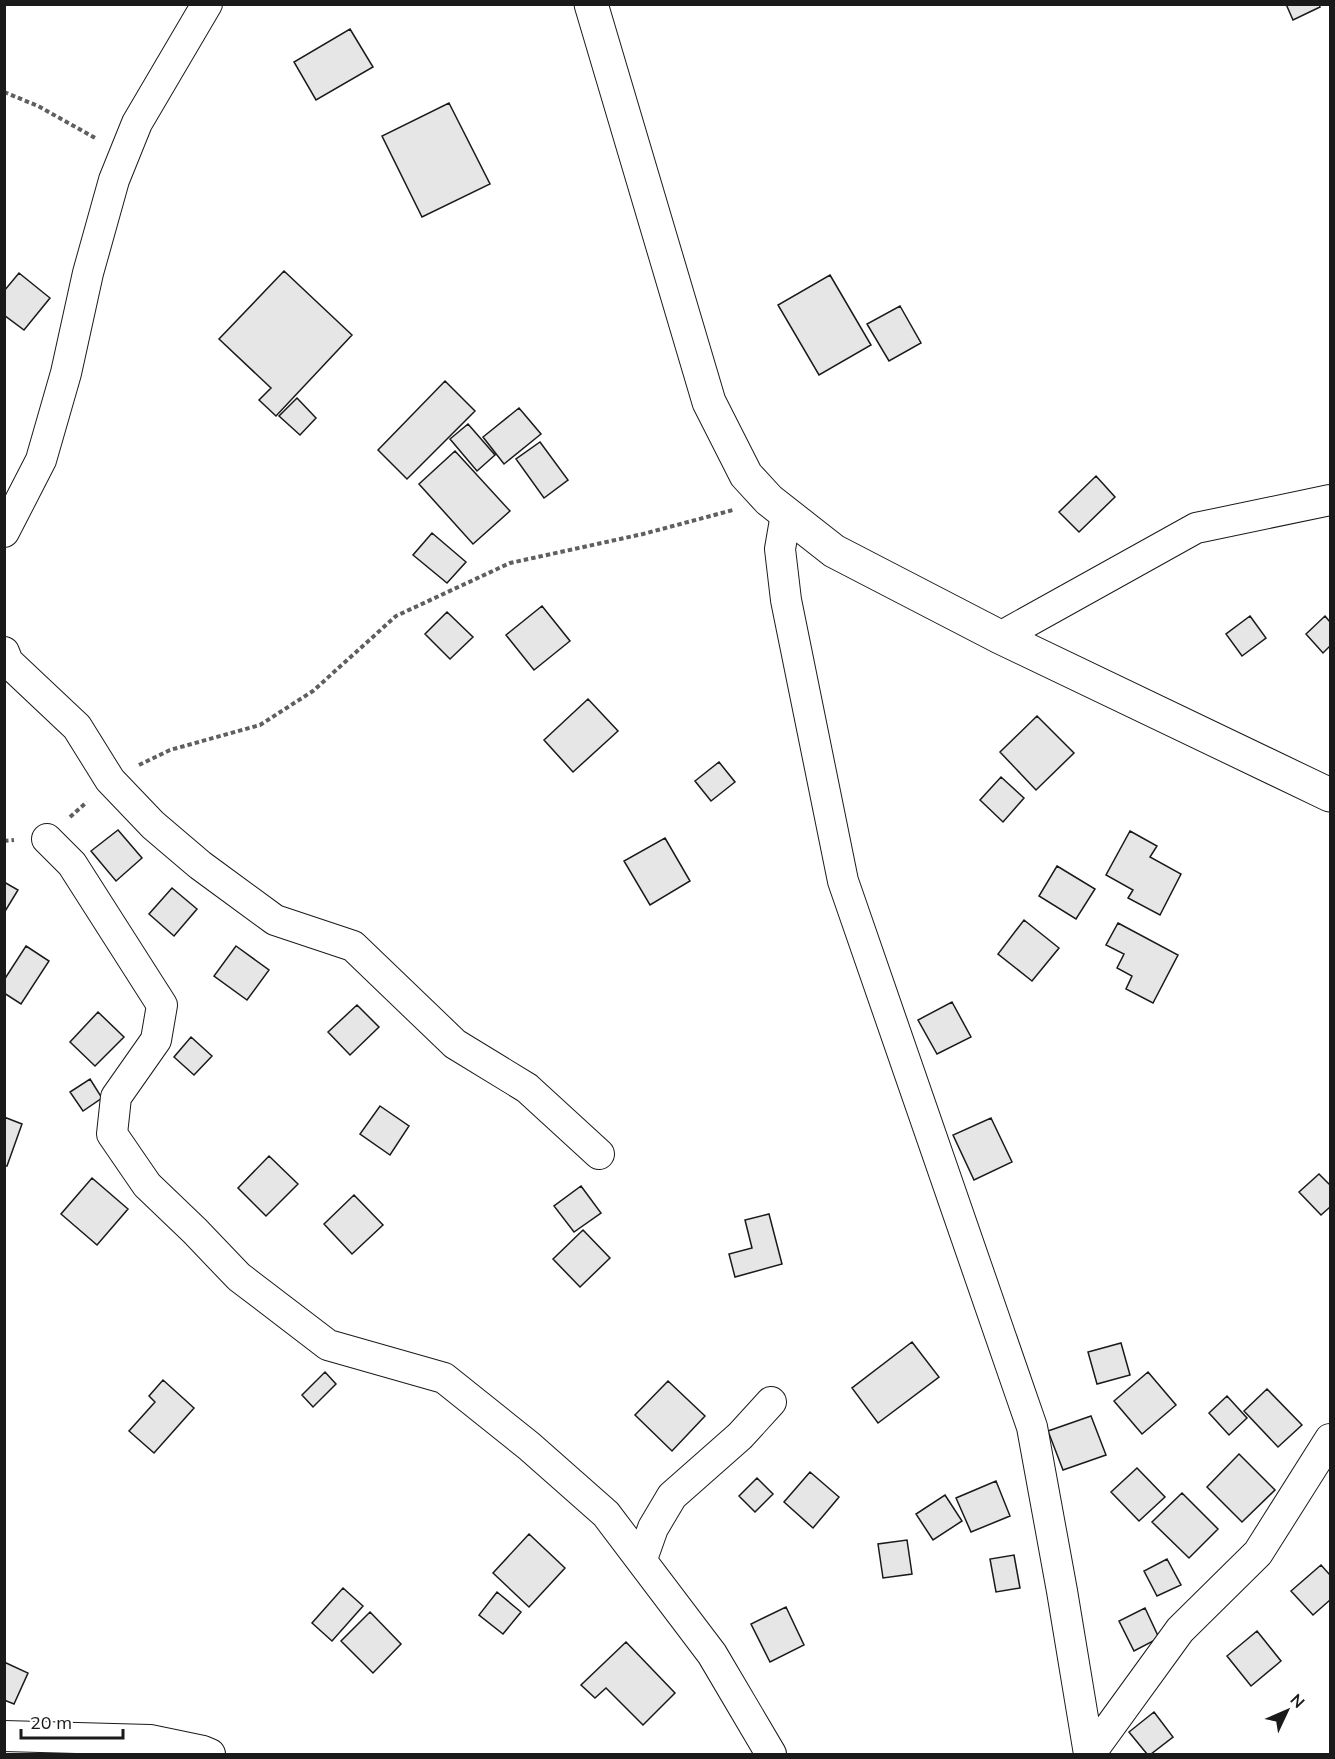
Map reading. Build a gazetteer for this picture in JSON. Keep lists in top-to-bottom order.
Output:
{
  "scale_bar": "20 m",
  "north": "top right"
}
